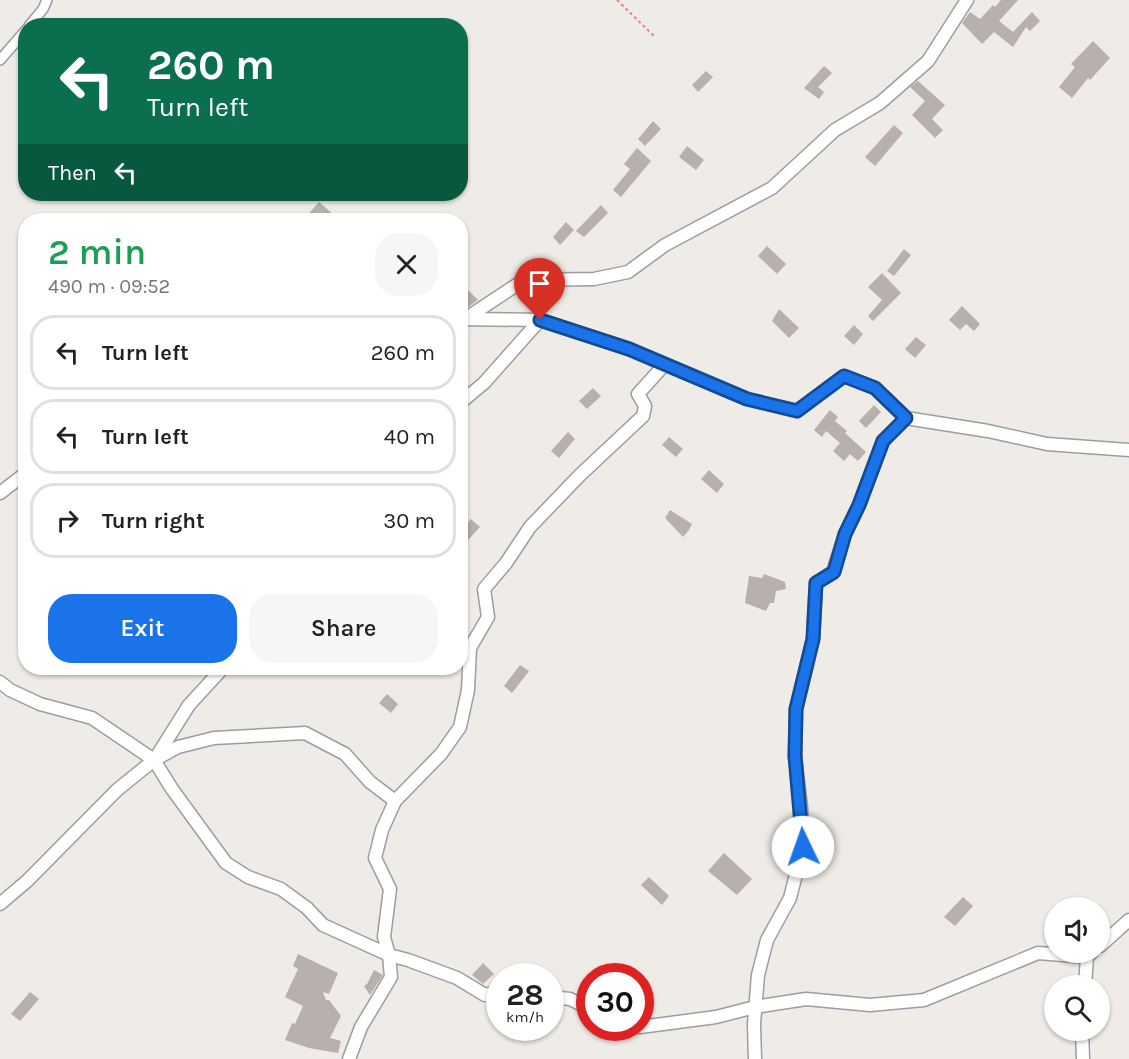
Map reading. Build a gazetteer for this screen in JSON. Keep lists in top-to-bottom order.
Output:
{
  "page": {
    "turn": ["260 m", "Turn left"],
    "then": "Then",
    "heading": ["2 min", "490 m · 09:52"],
    "list": [
      {
        "name": "Turn left",
        "value": "260 m"
      },
      {
        "name": "Turn left",
        "value": "40 m"
      },
      {
        "name": "Turn right",
        "value": "30 m"
      }
    ],
    "buttons": ["Exit", "Share"],
    "speed": "28 km/h",
    "limit": "30"
  }
}
